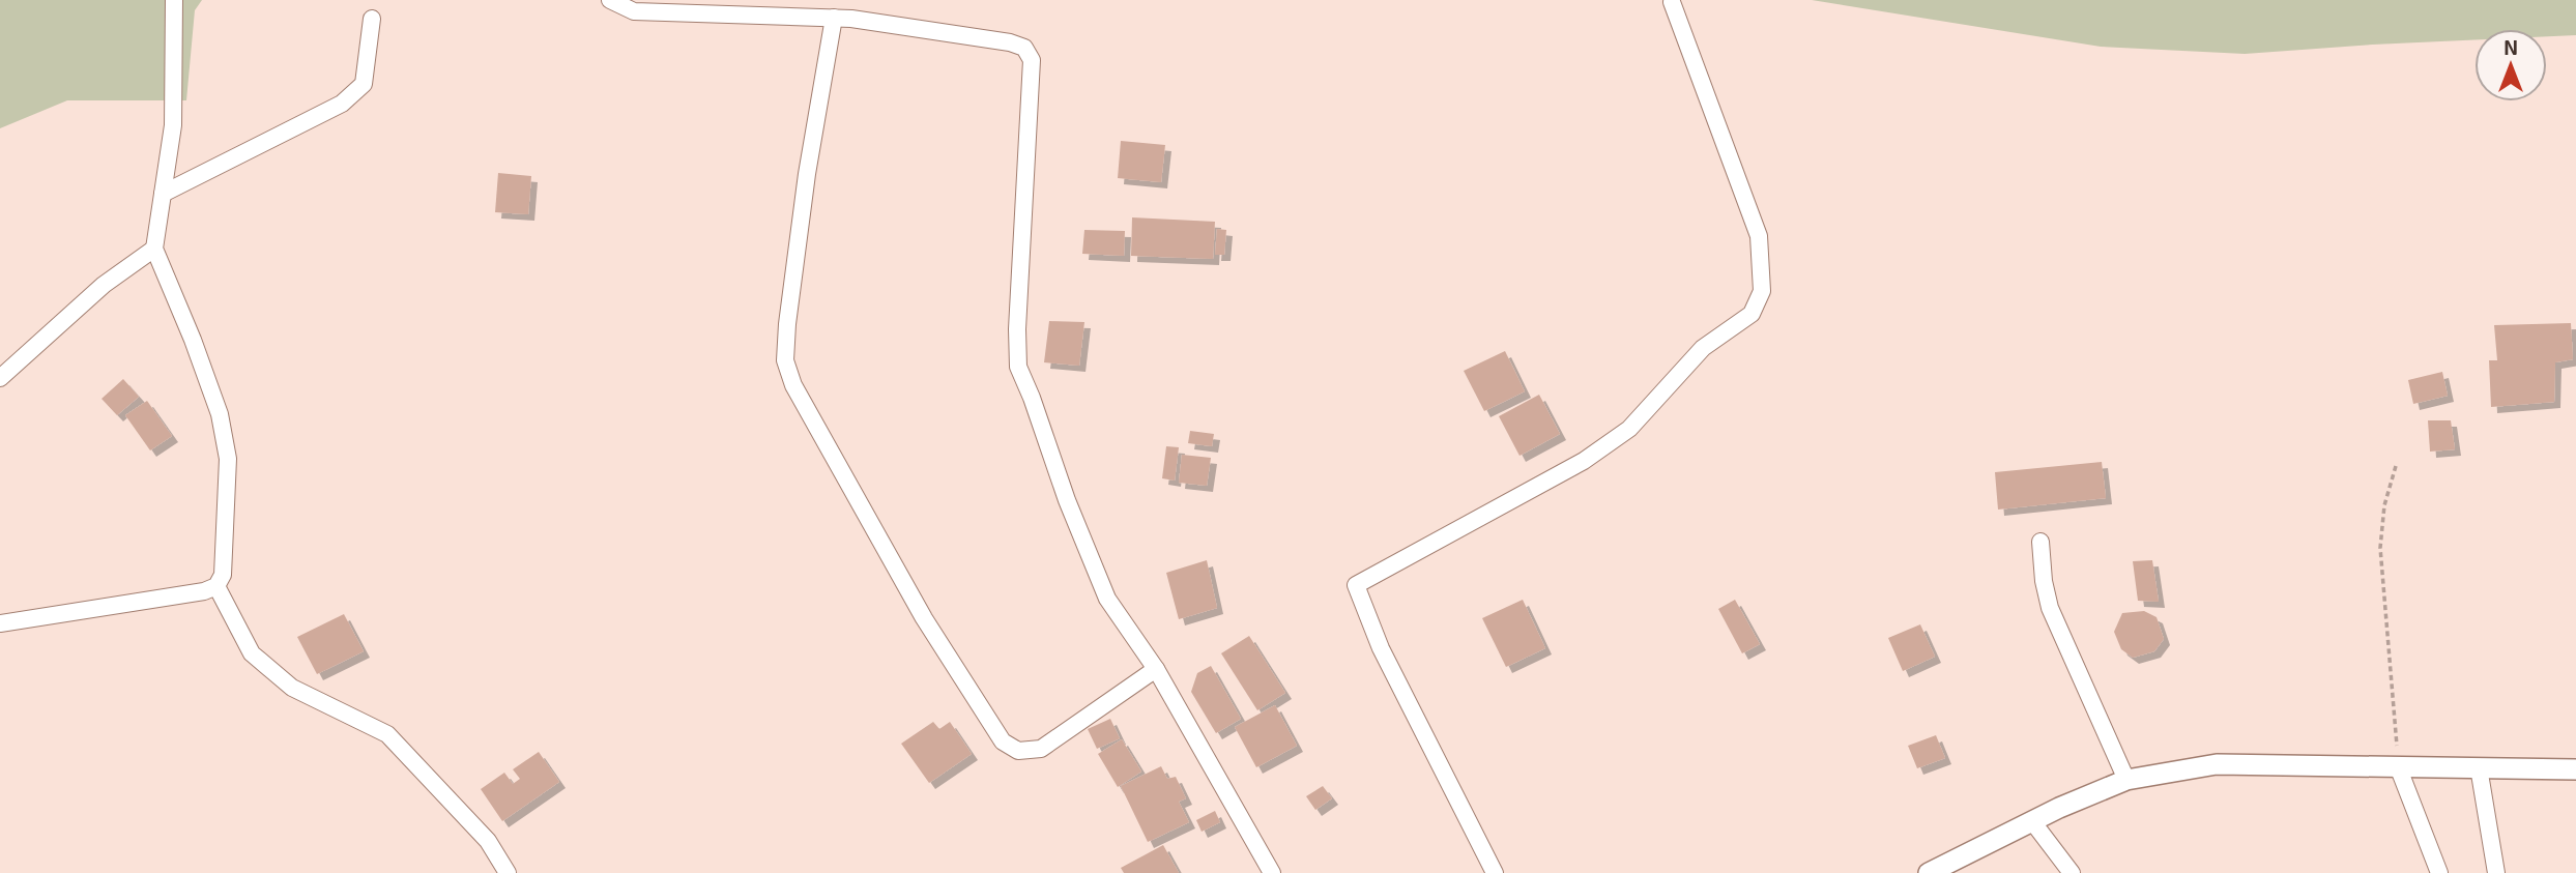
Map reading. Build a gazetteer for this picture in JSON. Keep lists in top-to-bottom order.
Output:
{
  "north": "top"
}
